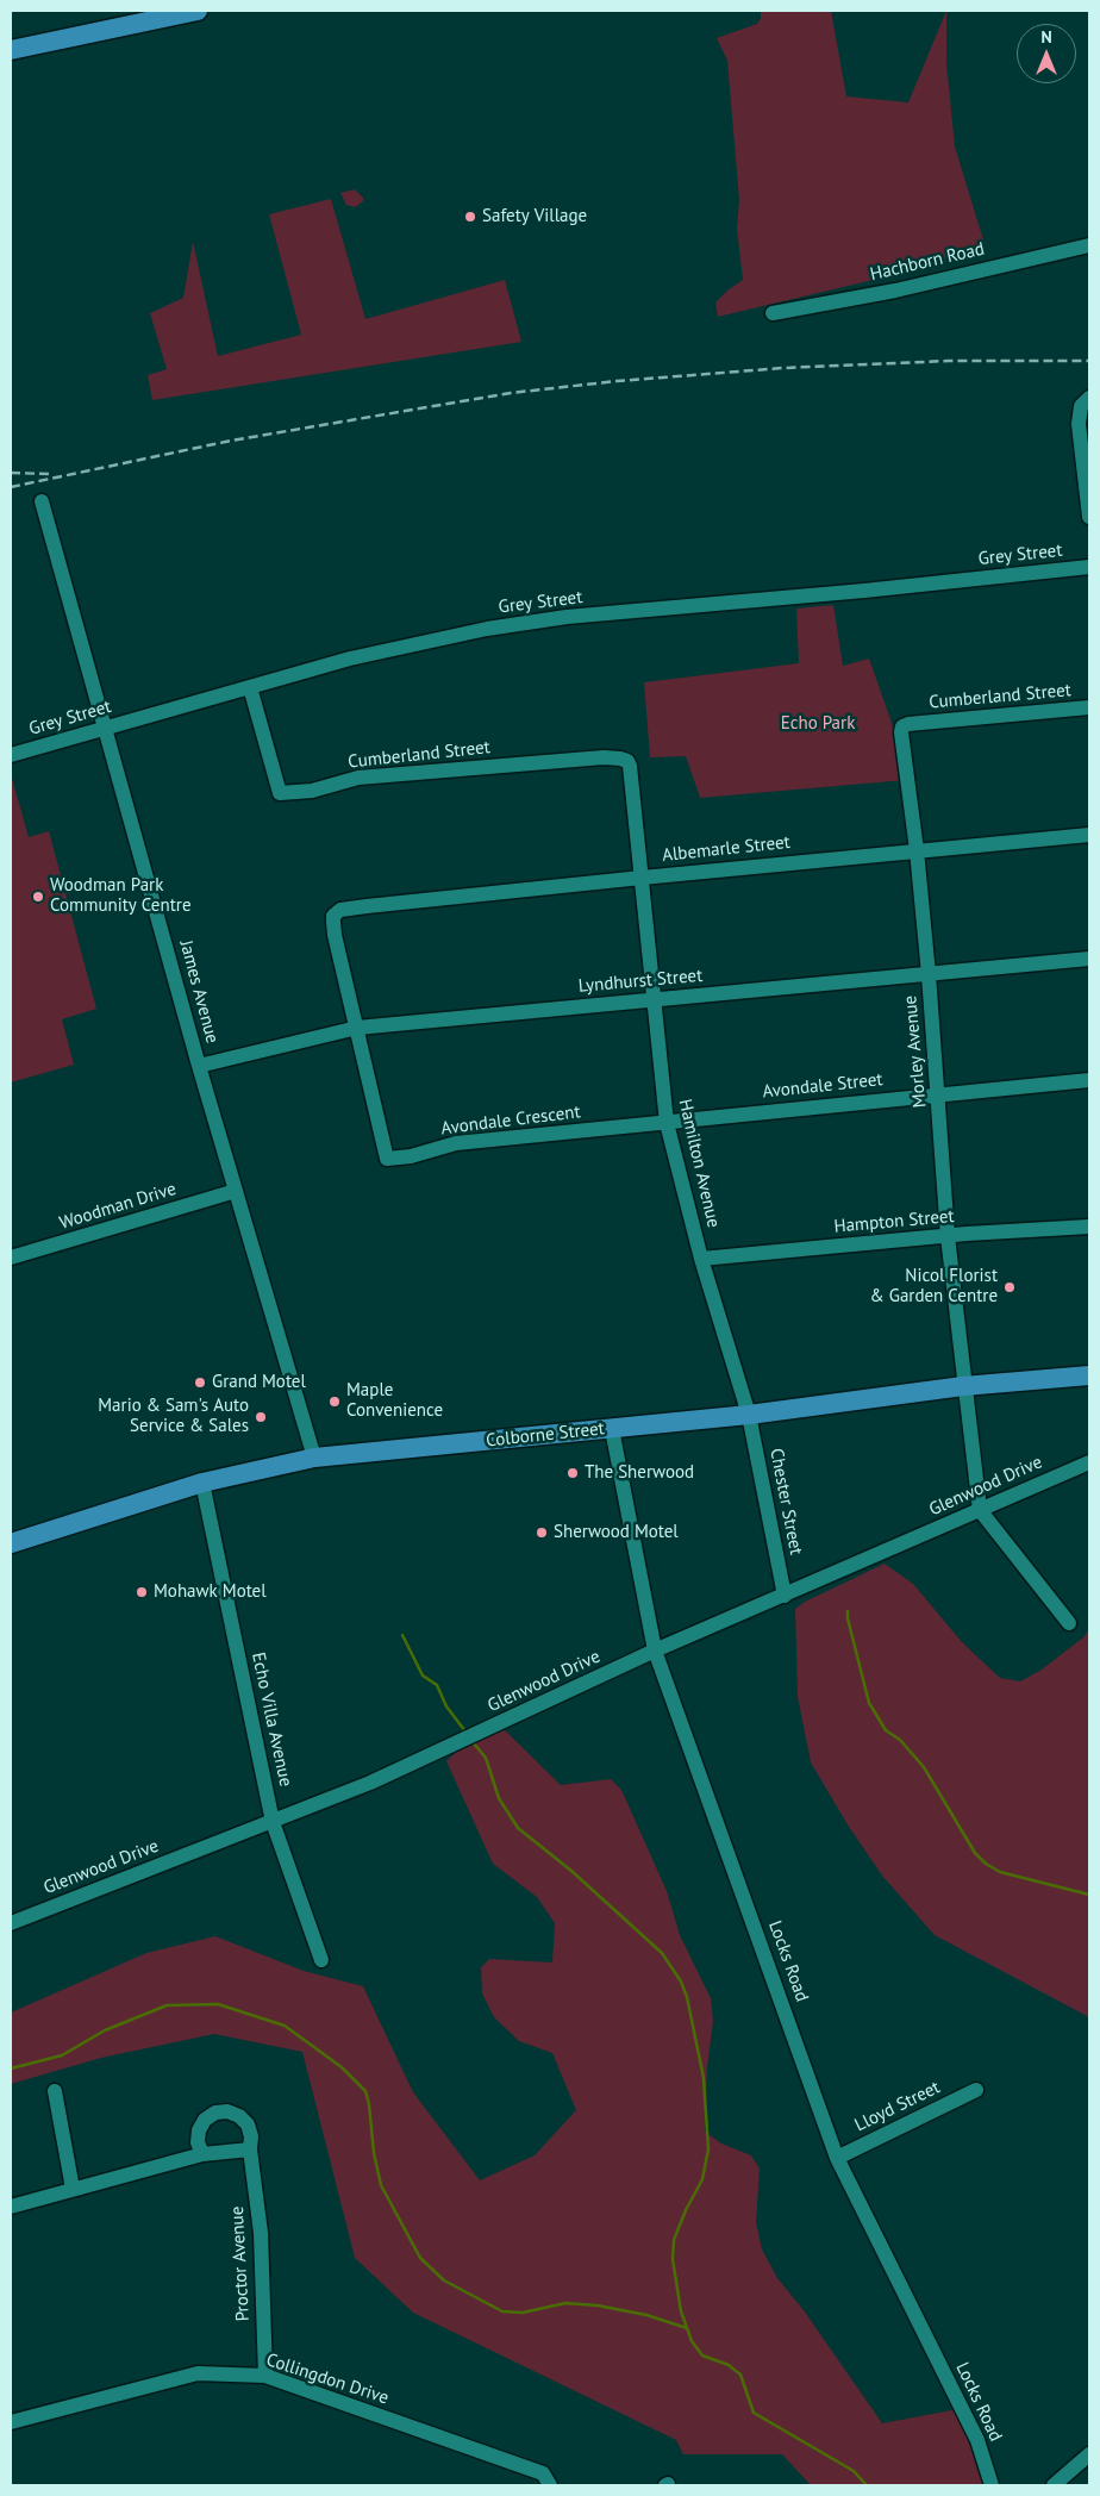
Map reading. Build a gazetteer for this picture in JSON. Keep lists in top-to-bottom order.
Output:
{
  "streets": {
    "main road": ["Colborne Street"],
    "street": [
      "Hachborn Road",
      "Grey Street",
      "Cumberland Street",
      "Albemarle Street",
      "Lyndhurst Street",
      "James Avenue",
      "Morley Avenue",
      "Avondale Street",
      "Avondale Crescent",
      "Hamilton Avenue",
      "Woodman Drive",
      "Hampton Street",
      "Glenwood Drive",
      "Chester Street",
      "Echo Villa Avenue",
      "Locks Road",
      "Lloyd Street",
      "Proctor Avenue",
      "Collingdon Drive"
    ]
  },
  "crossings": [
    ["Grey Street", "Cumberland Street"],
    ["Grey Street", "James Avenue"],
    ["Cumberland Street", "Morley Avenue"],
    ["Cumberland Street", "Hamilton Avenue"],
    ["Albemarle Street", "Lyndhurst Street"],
    ["Albemarle Street", "Morley Avenue"],
    ["Albemarle Street", "Avondale Crescent"],
    ["Albemarle Street", "Hamilton Avenue"],
    ["Lyndhurst Street", "James Avenue"],
    ["Lyndhurst Street", "Morley Avenue"],
    ["Lyndhurst Street", "Avondale Crescent"],
    ["Lyndhurst Street", "Hamilton Avenue"],
    ["James Avenue", "Woodman Drive"],
    ["James Avenue", "Colborne Street"],
    ["Morley Avenue", "Avondale Street"],
    ["Morley Avenue", "Hampton Street"],
    ["Morley Avenue", "Colborne Street"],
    ["Morley Avenue", "Glenwood Drive"],
    ["Avondale Street", "Avondale Crescent"],
    ["Avondale Street", "Hamilton Avenue"],
    ["Avondale Crescent", "Hamilton Avenue"],
    ["Hamilton Avenue", "Hampton Street"],
    ["Hamilton Avenue", "Colborne Street"],
    ["Hamilton Avenue", "Chester Street"],
    ["Colborne Street", "Chester Street"],
    ["Colborne Street", "Echo Villa Avenue"],
    ["Colborne Street", "Locks Road"],
    ["Glenwood Drive", "Chester Street"],
    ["Glenwood Drive", "Echo Villa Avenue"],
    ["Glenwood Drive", "Locks Road"],
    ["Locks Road", "Lloyd Street"],
    ["Proctor Avenue", "Collingdon Drive"]
  ],
  "parks": ["Echo Park"],
  "places": [
    "Safety Village",
    "Woodman Park Community Centre",
    "Nicol Florist & Garden Centre",
    "Grand Motel",
    "Maple Convenience",
    "Mario & Sam's Auto Service & Sales",
    "The Sherwood",
    "Sherwood Motel",
    "Mohawk Motel"
  ],
  "north": "top"
}
